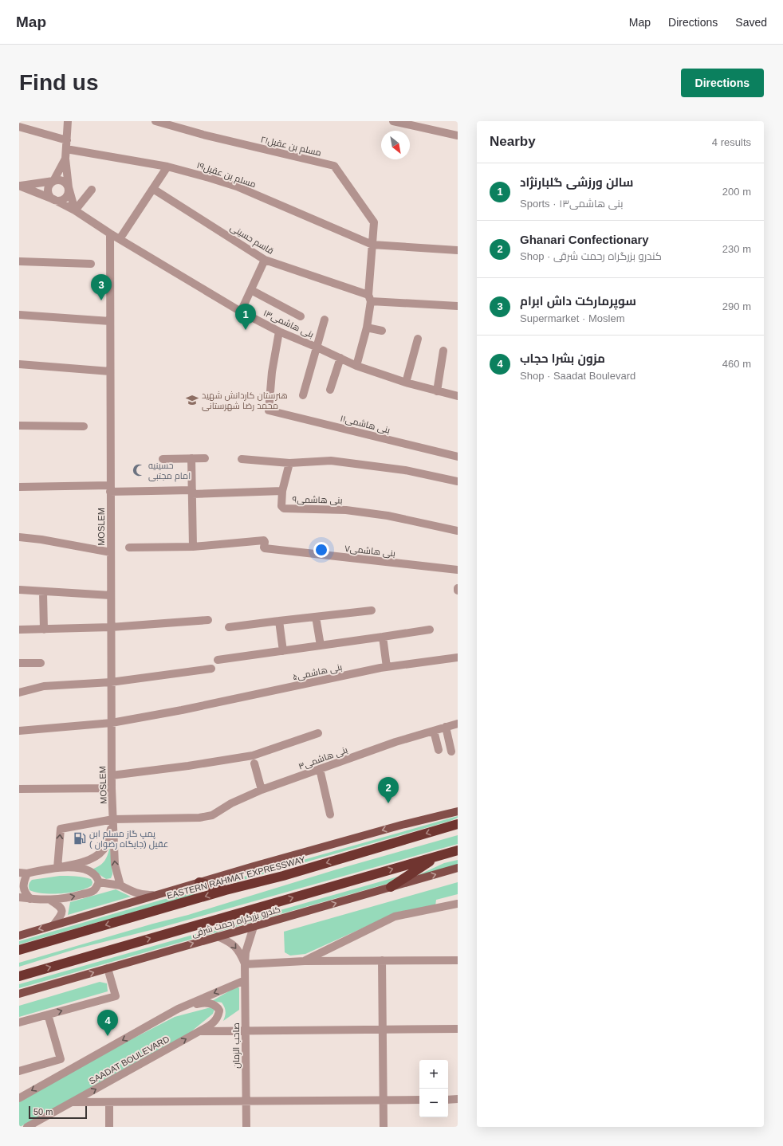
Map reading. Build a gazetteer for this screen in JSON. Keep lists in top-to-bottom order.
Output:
{
  "streets": {
    "highway": ["EASTERN RAHMAT EXPRESSWAY"],
    "main road": ["کندرو بزرگراه رحمت شرقی"],
    "street": [
      "مسلم بن عقیل۲۱",
      "مسلم بن عقیل۱۹",
      "قاسم حسینی",
      "بنی هاشمی۱۳",
      "بنی هاشمی۱۱",
      "بنی هاشمی۹",
      "MOSLEM",
      "بنی هاشمی۷",
      "بنی هاشمی۵",
      "بنی هاشمی۳",
      "صاحب الزمان",
      "SAADAT BOULEVARD"
    ]
  },
  "crossings": [
    ["مسلم بن عقیل۲۱", "مسلم بن عقیل۱۹"],
    ["مسلم بن عقیل۲۱", "قاسم حسینی"],
    ["مسلم بن عقیل۲۱", "بنی هاشمی۱۳"],
    ["بنی هاشمی۱۳", "بنی هاشمی۱۱"],
    ["بنی هاشمی۱۳", "MOSLEM"],
    ["بنی هاشمی۹", "MOSLEM"],
    ["MOSLEM", "بنی هاشمی۵"],
    ["MOSLEM", "بنی هاشمی۳"],
    ["کندرو بزرگراه رحمت شرقی", "صاحب الزمان"],
    ["صاحب الزمان", "SAADAT BOULEVARD"]
  ],
  "places": {
    "school or university": ["هنرستان کاردانش شهید محمد رضا شهرستانی"],
    "mosque": ["حسینیه امام مجتبی"],
    "fuel station": ["پمپ گاز مسلم ابن عقیل (جایگاه رضوان )"]
  },
  "scale_bar": "50 m",
  "north": "bottom right",
  "page": {
    "header": "Map",
    "nav": ["Map", "Directions", "Saved"],
    "buttons": "Directions",
    "title": "Find us",
    "heading": ["Nearby", "4 results"],
    "list": [
      {
        "mark": "1",
        "name": "سالن ورزشی گلبارنژاد",
        "note": "Sports · بنی هاشمی۱۳",
        "value": "200 m"
      },
      {
        "mark": "2",
        "name": "Ghanari Confectionary",
        "note": "Shop · کندرو بزرگراه رحمت شرقی",
        "value": "230 m"
      },
      {
        "mark": "3",
        "name": "سوپرمارکت داش ابرام",
        "note": "Supermarket · Moslem",
        "value": "290 m"
      },
      {
        "mark": "4",
        "name": "مزون بشرا حجاب",
        "note": "Shop · Saadat Boulevard",
        "value": "460 m"
      }
    ],
    "pins": [
      "3",
      "1",
      "2",
      "4"
    ],
    "map_buttons": ["+", "−"],
    "scale": "50 m"
  }
}
